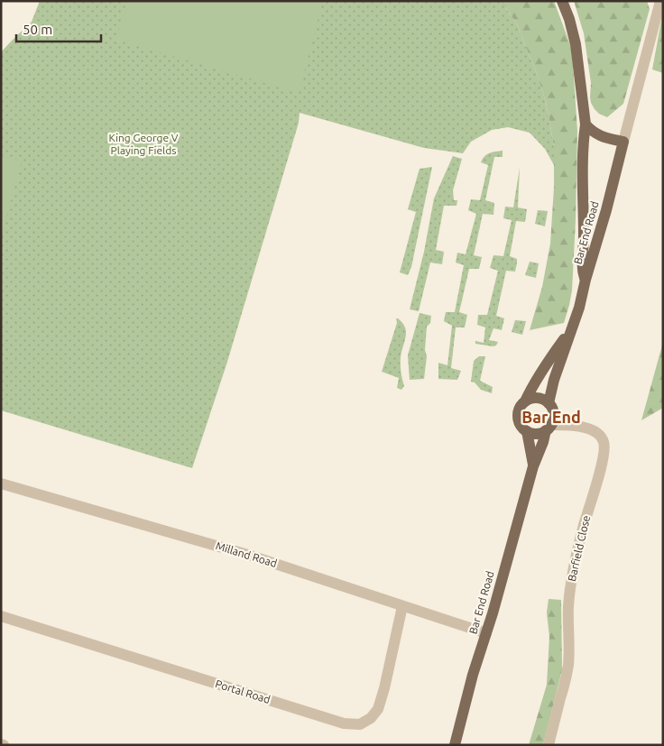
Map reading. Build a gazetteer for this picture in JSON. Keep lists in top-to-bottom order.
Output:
{
  "streets": {
    "main road": ["Bar End Road"],
    "street": ["Barfield Close", "Milland Road", "Portal Road"]
  },
  "crossings": [
    ["Bar End Road", "Barfield Close"],
    ["Bar End Road", "Milland Road"],
    ["Milland Road", "Portal Road"]
  ],
  "districts": ["Bar End"],
  "parks": ["King George V Playing Fields"],
  "scale_bar": "50 m"
}
